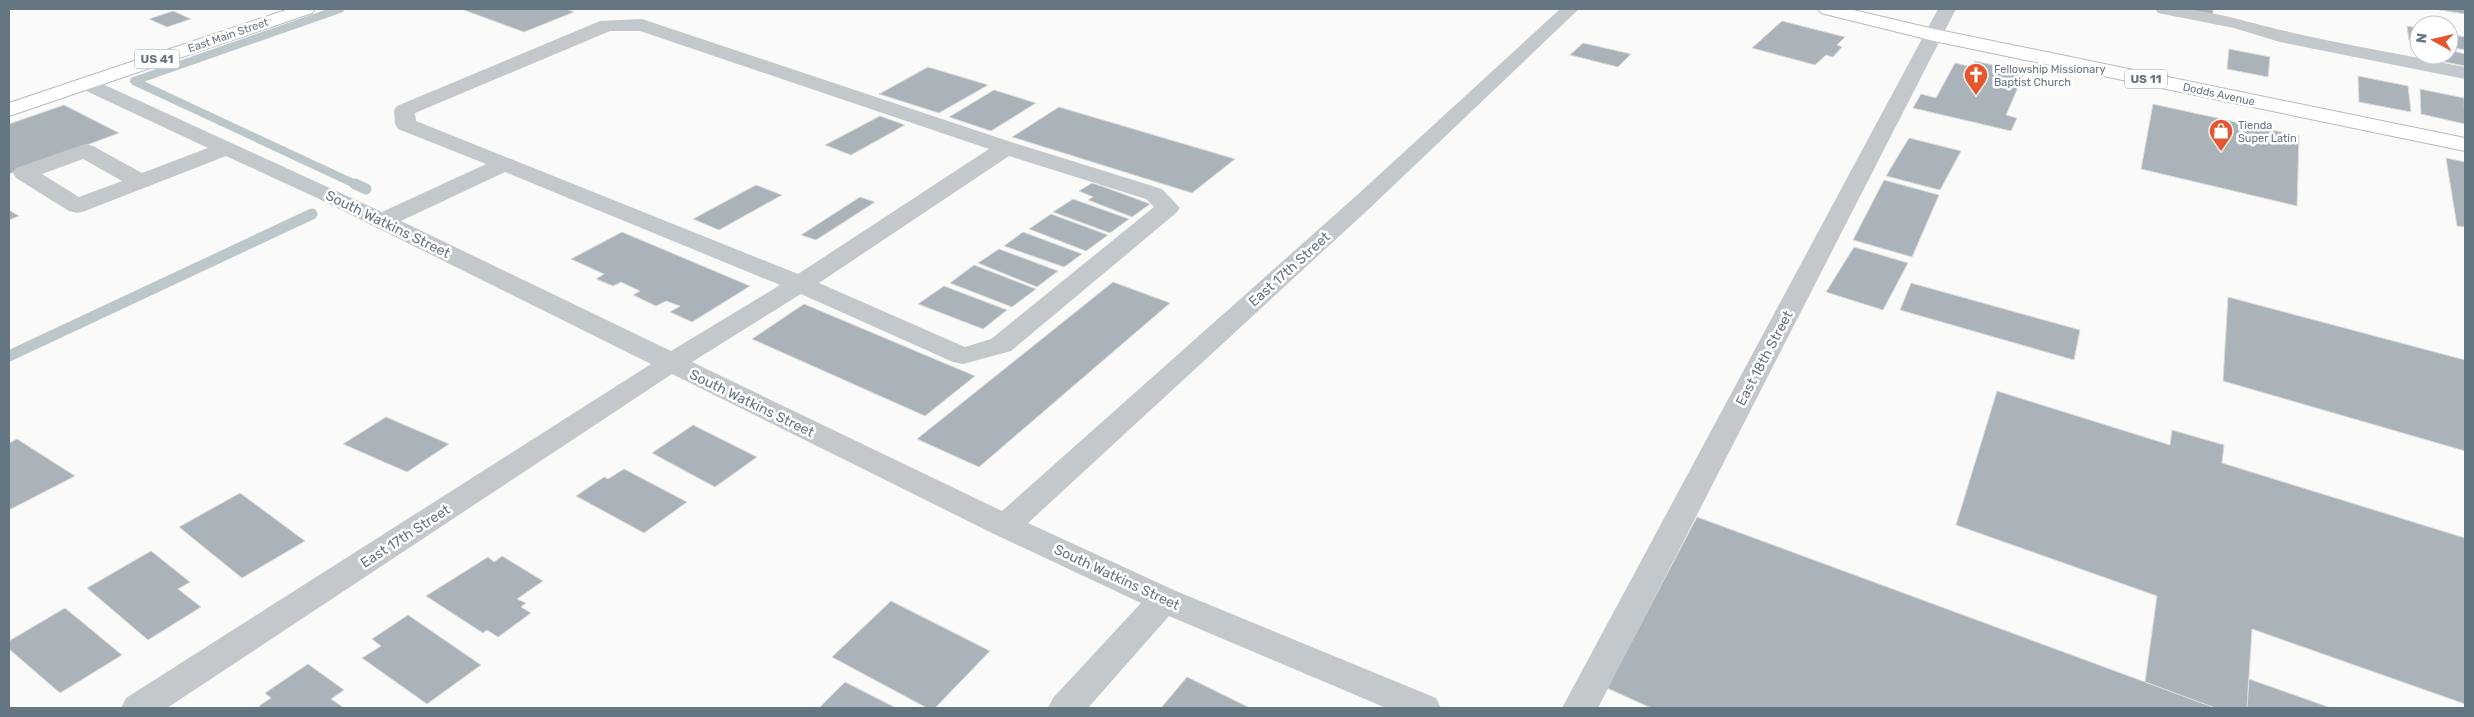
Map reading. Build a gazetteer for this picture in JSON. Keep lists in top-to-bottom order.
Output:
{
  "streets": {
    "main road": [
      "East Main Street",
      "US 41",
      "US 11",
      "Dodds Avenue"
    ],
    "street": ["South Watkins Street", "East 17th Street", "East 18th Street"]
  },
  "crossings": [
    ["East Main Street", "South Watkins Street"],
    ["Dodds Avenue", "East 18th Street"],
    ["South Watkins Street", "East 17th Street"]
  ],
  "places": {
    "church": ["Fellowship Missionary Baptist Church"],
    "shop": ["Tienda Super Latin"]
  },
  "north": "left"
}
